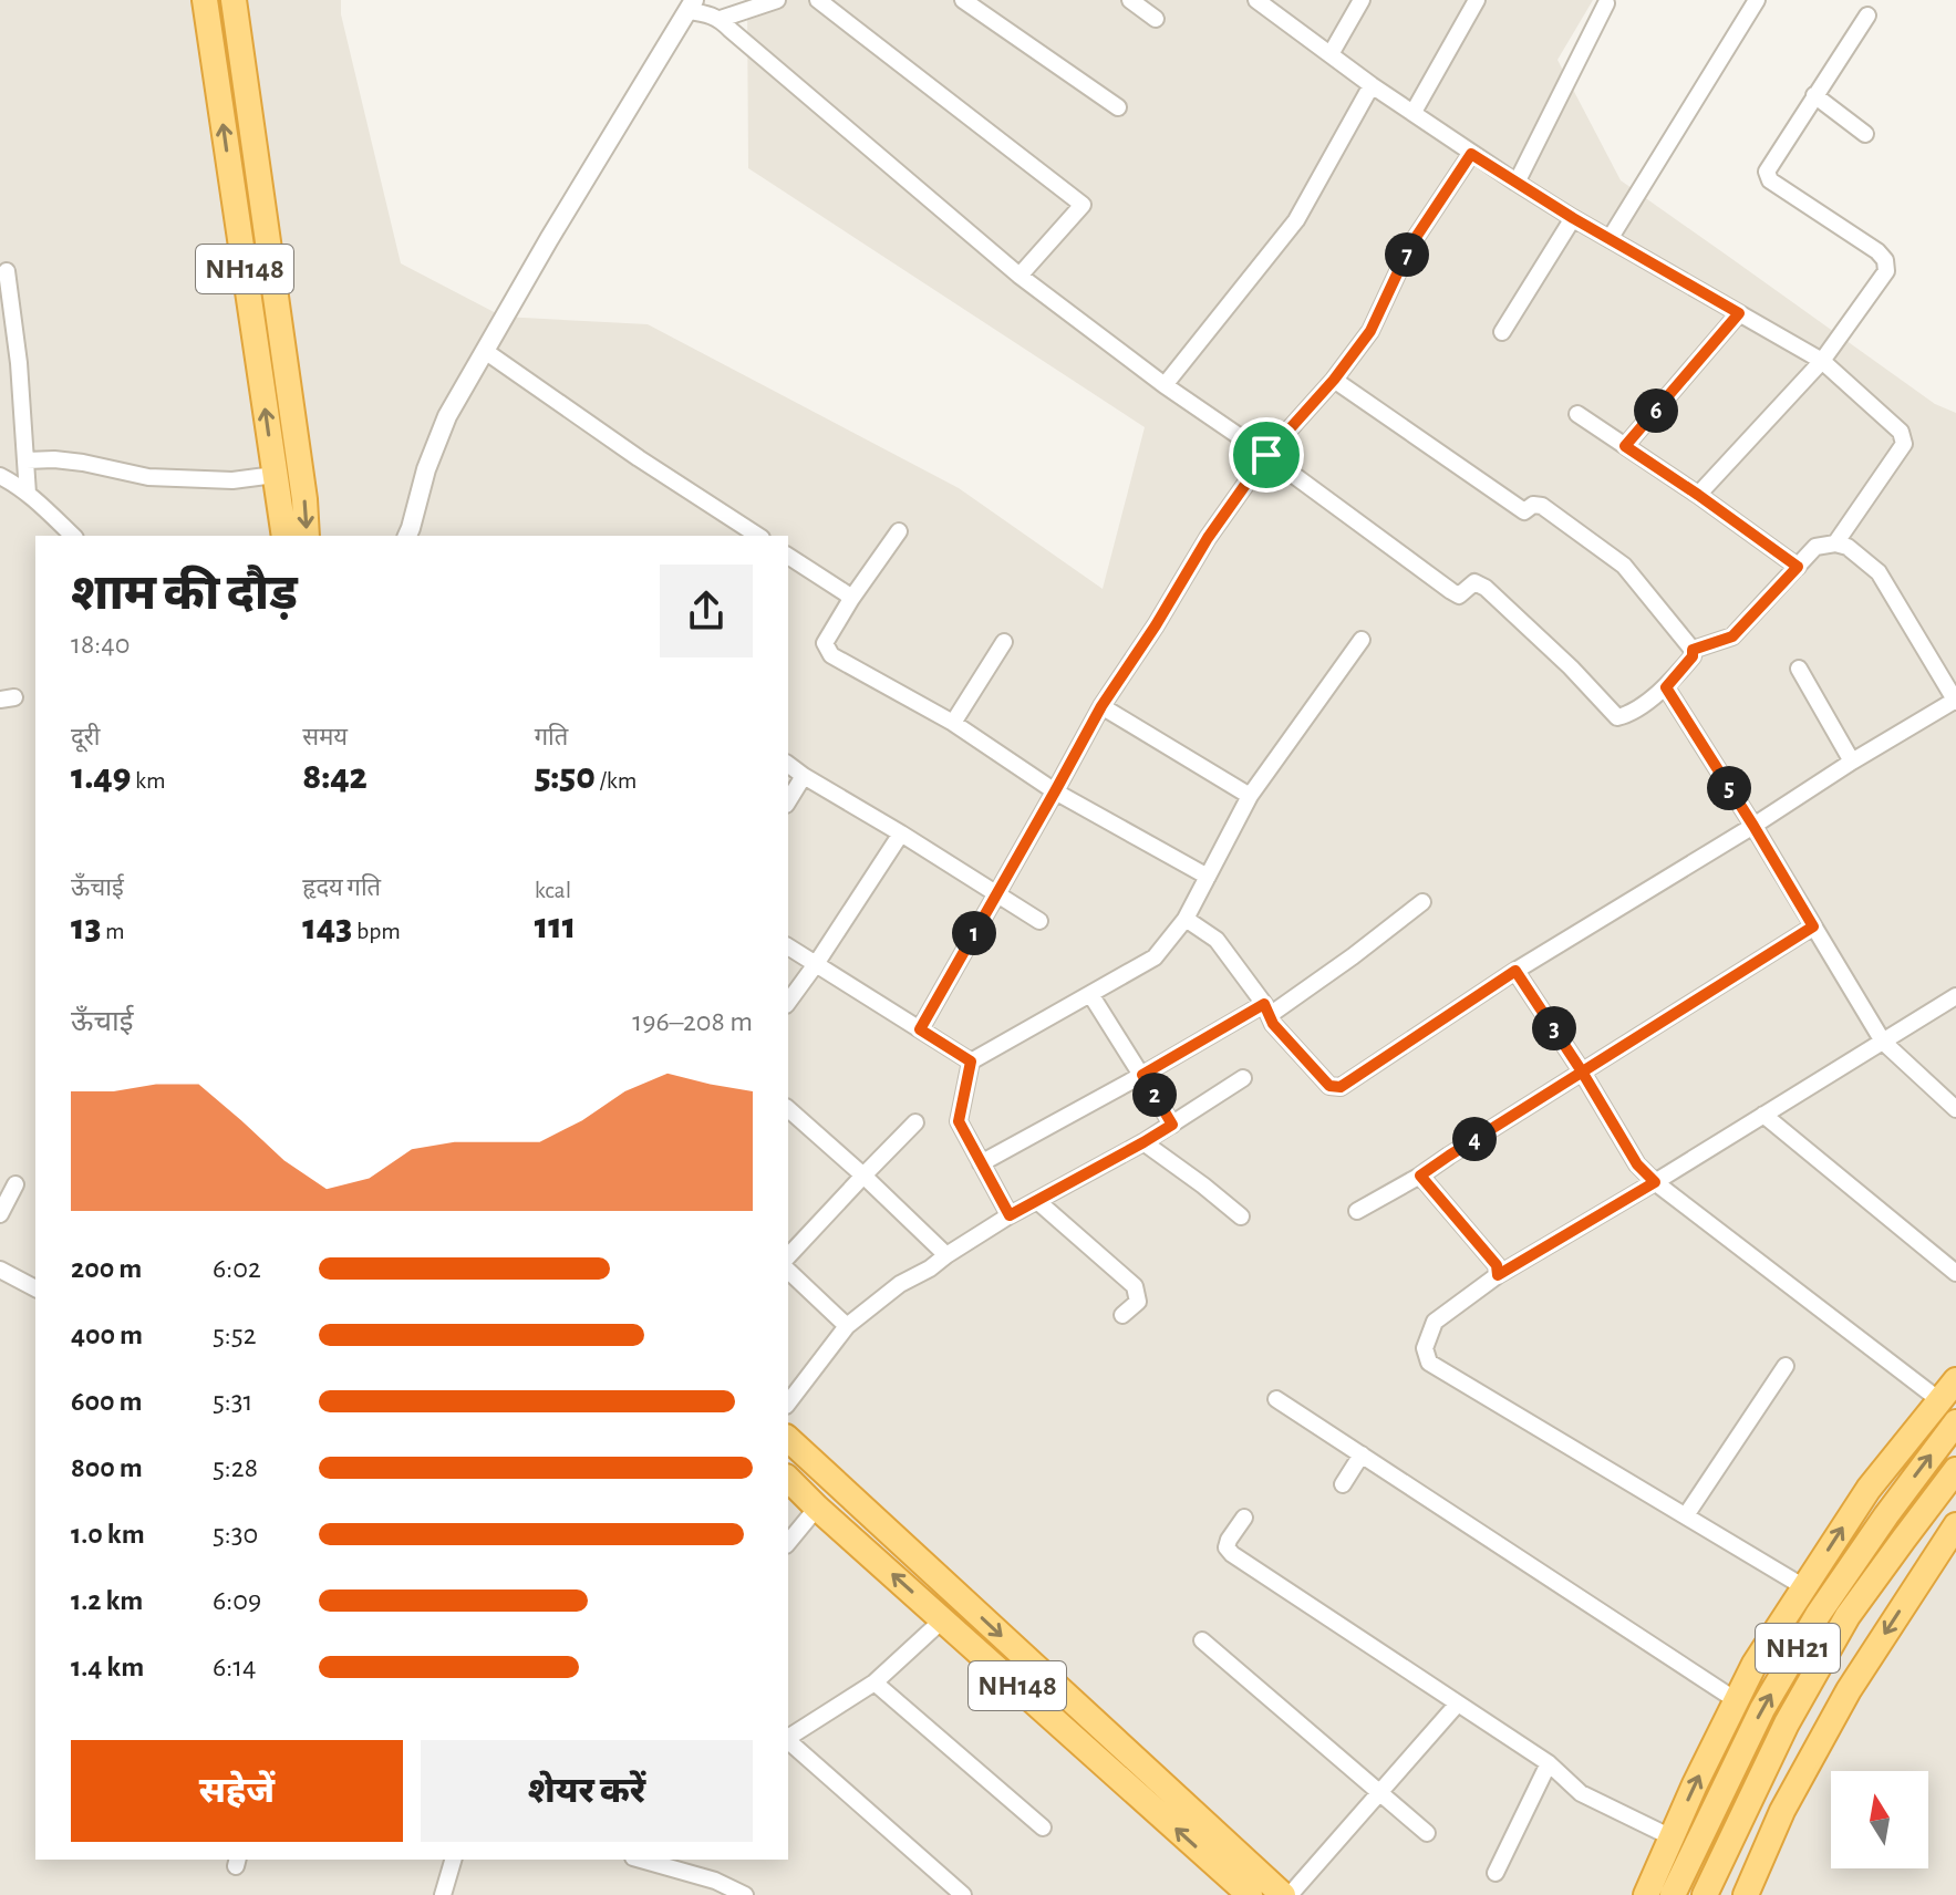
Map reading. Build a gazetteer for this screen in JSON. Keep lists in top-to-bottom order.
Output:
{
  "streets": {
    "highway": ["NH148", "NH21"]
  },
  "north": "top",
  "page": {
    "pins": [
      "7",
      "6",
      "5",
      "1",
      "3",
      "2",
      "4"
    ],
    "heading": ["शाम की दौड़", "18:40"],
    "stats": [
      ["दूरी", "1.49 km"],
      ["समय", "8:42"],
      ["गति", "5:50 /km"],
      ["ऊँचाई", "13 m"],
      ["हृदय गति", "143 bpm"],
      ["kcal", "111"]
    ],
    "chart": ["ऊँचाई", "196–208 m"],
    "list": [
      {
        "name": "200 m",
        "note": "6:02"
      },
      {
        "name": "400 m",
        "note": "5:52"
      },
      {
        "name": "600 m",
        "note": "5:31"
      },
      {
        "name": "800 m",
        "note": "5:28"
      },
      {
        "name": "1.0 km",
        "note": "5:30"
      },
      {
        "name": "1.2 km",
        "note": "6:09"
      },
      {
        "name": "1.4 km",
        "note": "6:14"
      }
    ],
    "buttons": ["सहेजें", "शेयर करें"]
  }
}
